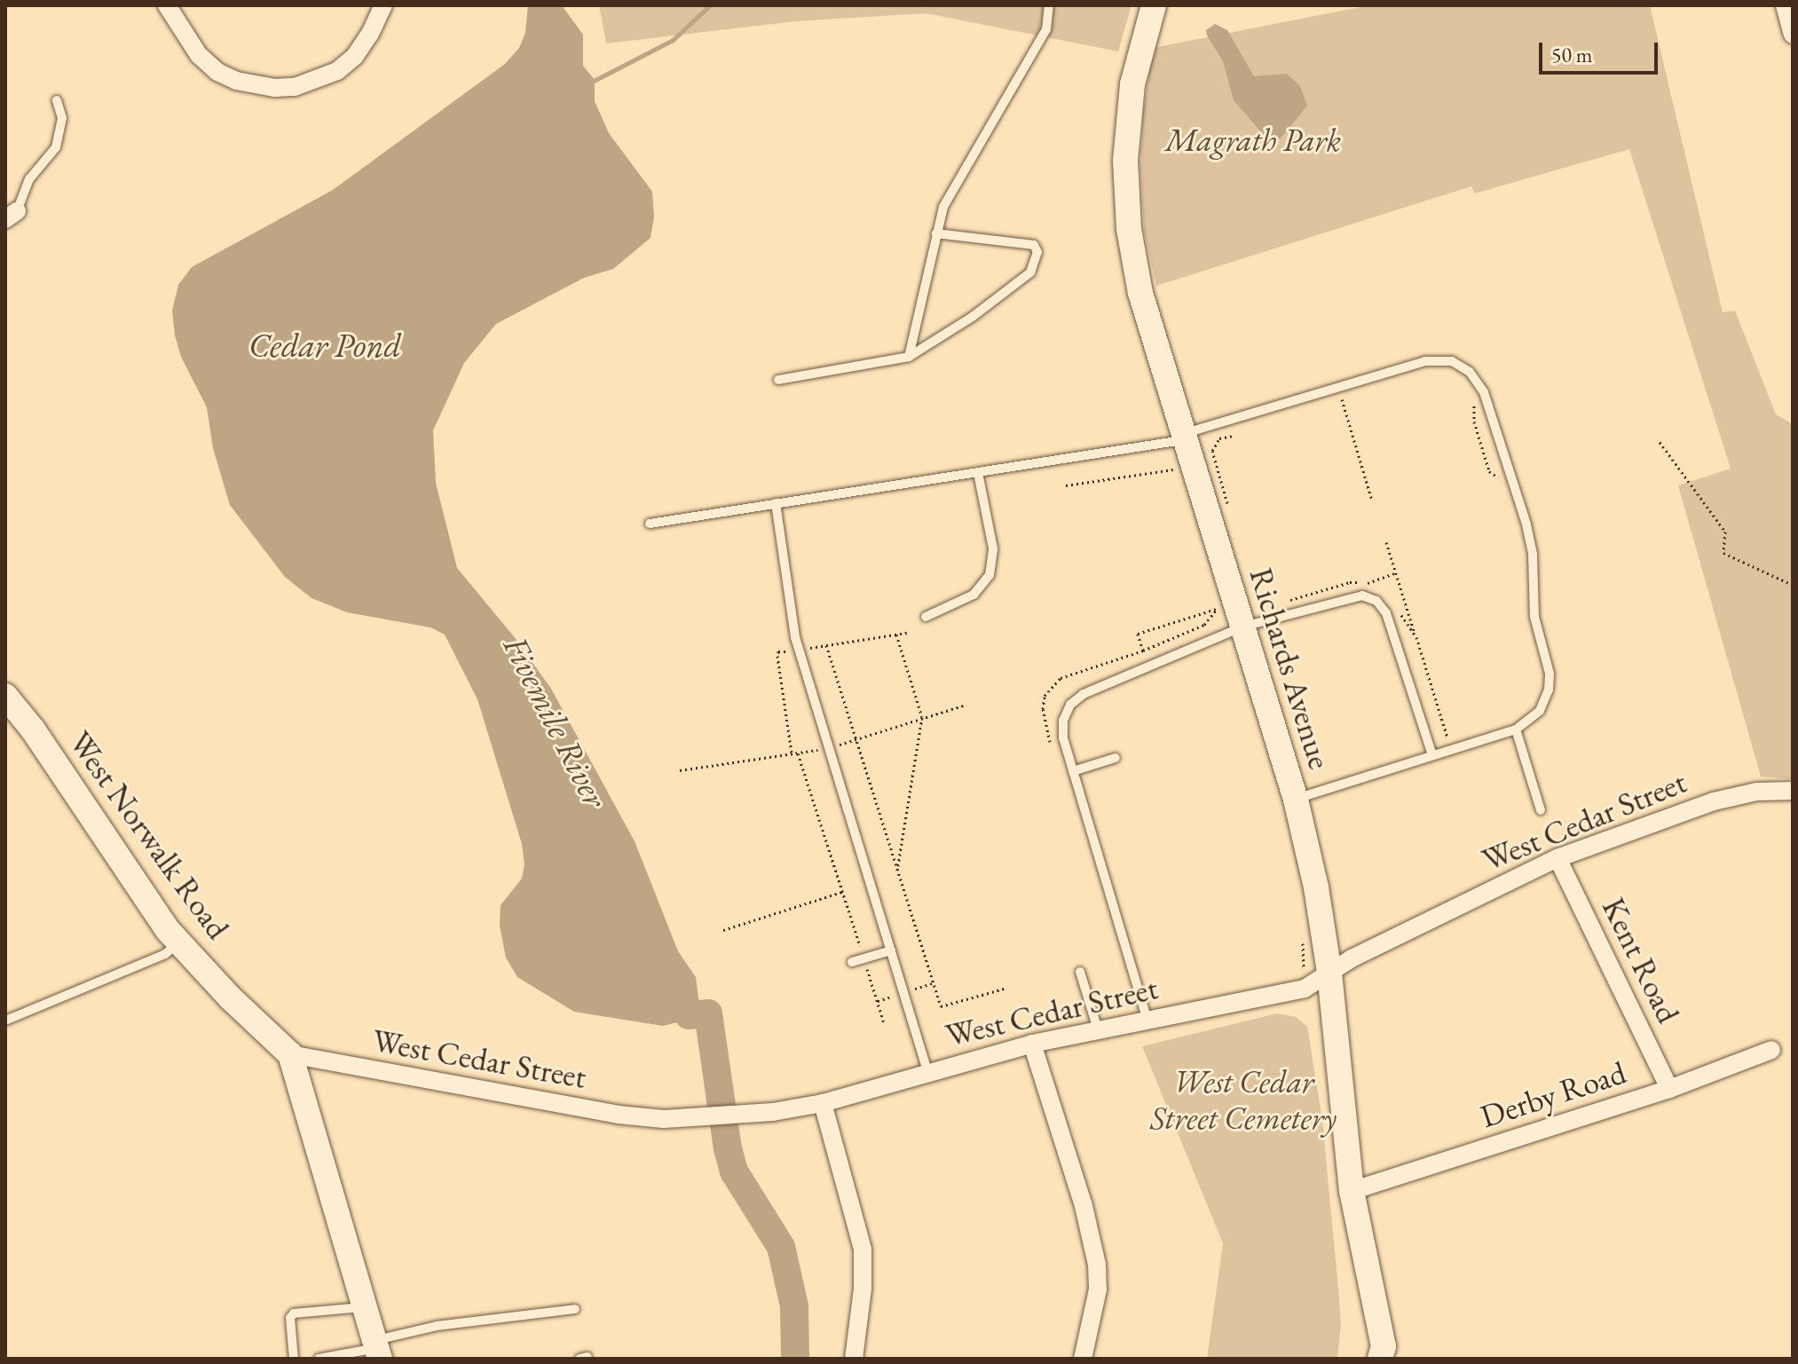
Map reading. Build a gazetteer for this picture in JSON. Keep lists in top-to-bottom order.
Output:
{
  "streets": {
    "street": [
      "Richards Avenue",
      "West Cedar Street",
      "West Norwalk Road",
      "Kent Road",
      "Derby Road"
    ]
  },
  "crossings": [
    ["Richards Avenue", "West Cedar Street"],
    ["Richards Avenue", "Derby Road"],
    ["West Cedar Street", "West Norwalk Road"],
    ["West Cedar Street", "Kent Road"],
    ["Kent Road", "Derby Road"]
  ],
  "water": ["Cedar Pond", "Fivemile River"],
  "parks": ["Magrath Park", "West Cedar Street Cemetery"],
  "scale_bar": "50 m"
}
